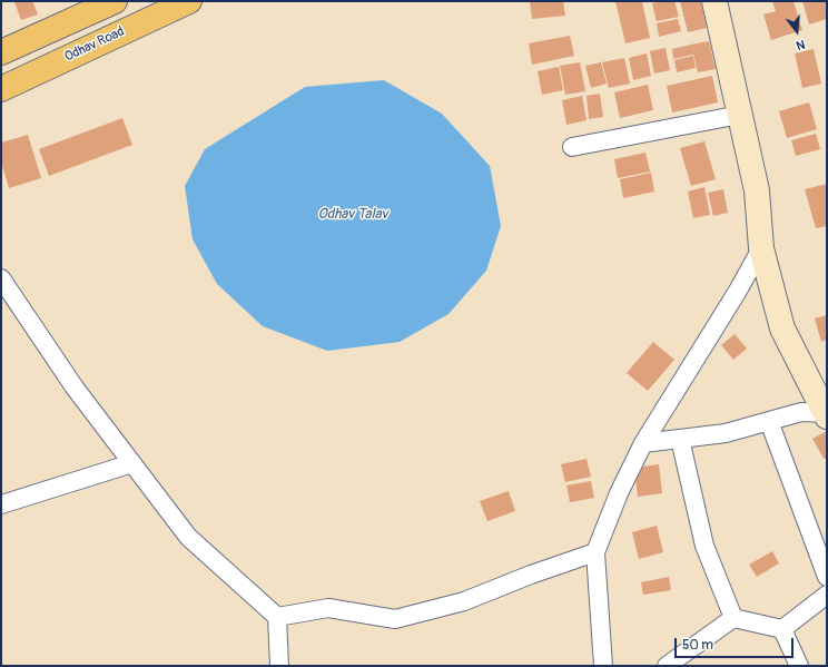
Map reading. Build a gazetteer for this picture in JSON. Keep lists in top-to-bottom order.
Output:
{
  "streets": {
    "main road": ["Odhav Road"]
  },
  "water": ["Odhav Talav"],
  "scale_bar": "50 m",
  "north": "bottom"
}
